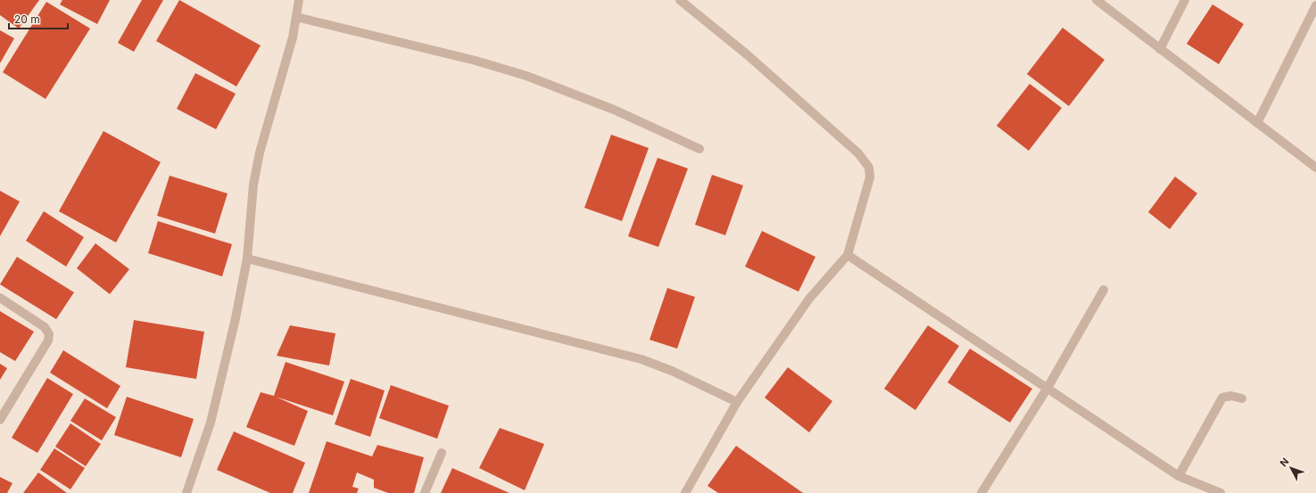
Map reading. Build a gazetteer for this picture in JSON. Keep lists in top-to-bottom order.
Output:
{
  "scale_bar": "20 m",
  "north": "top left"
}
